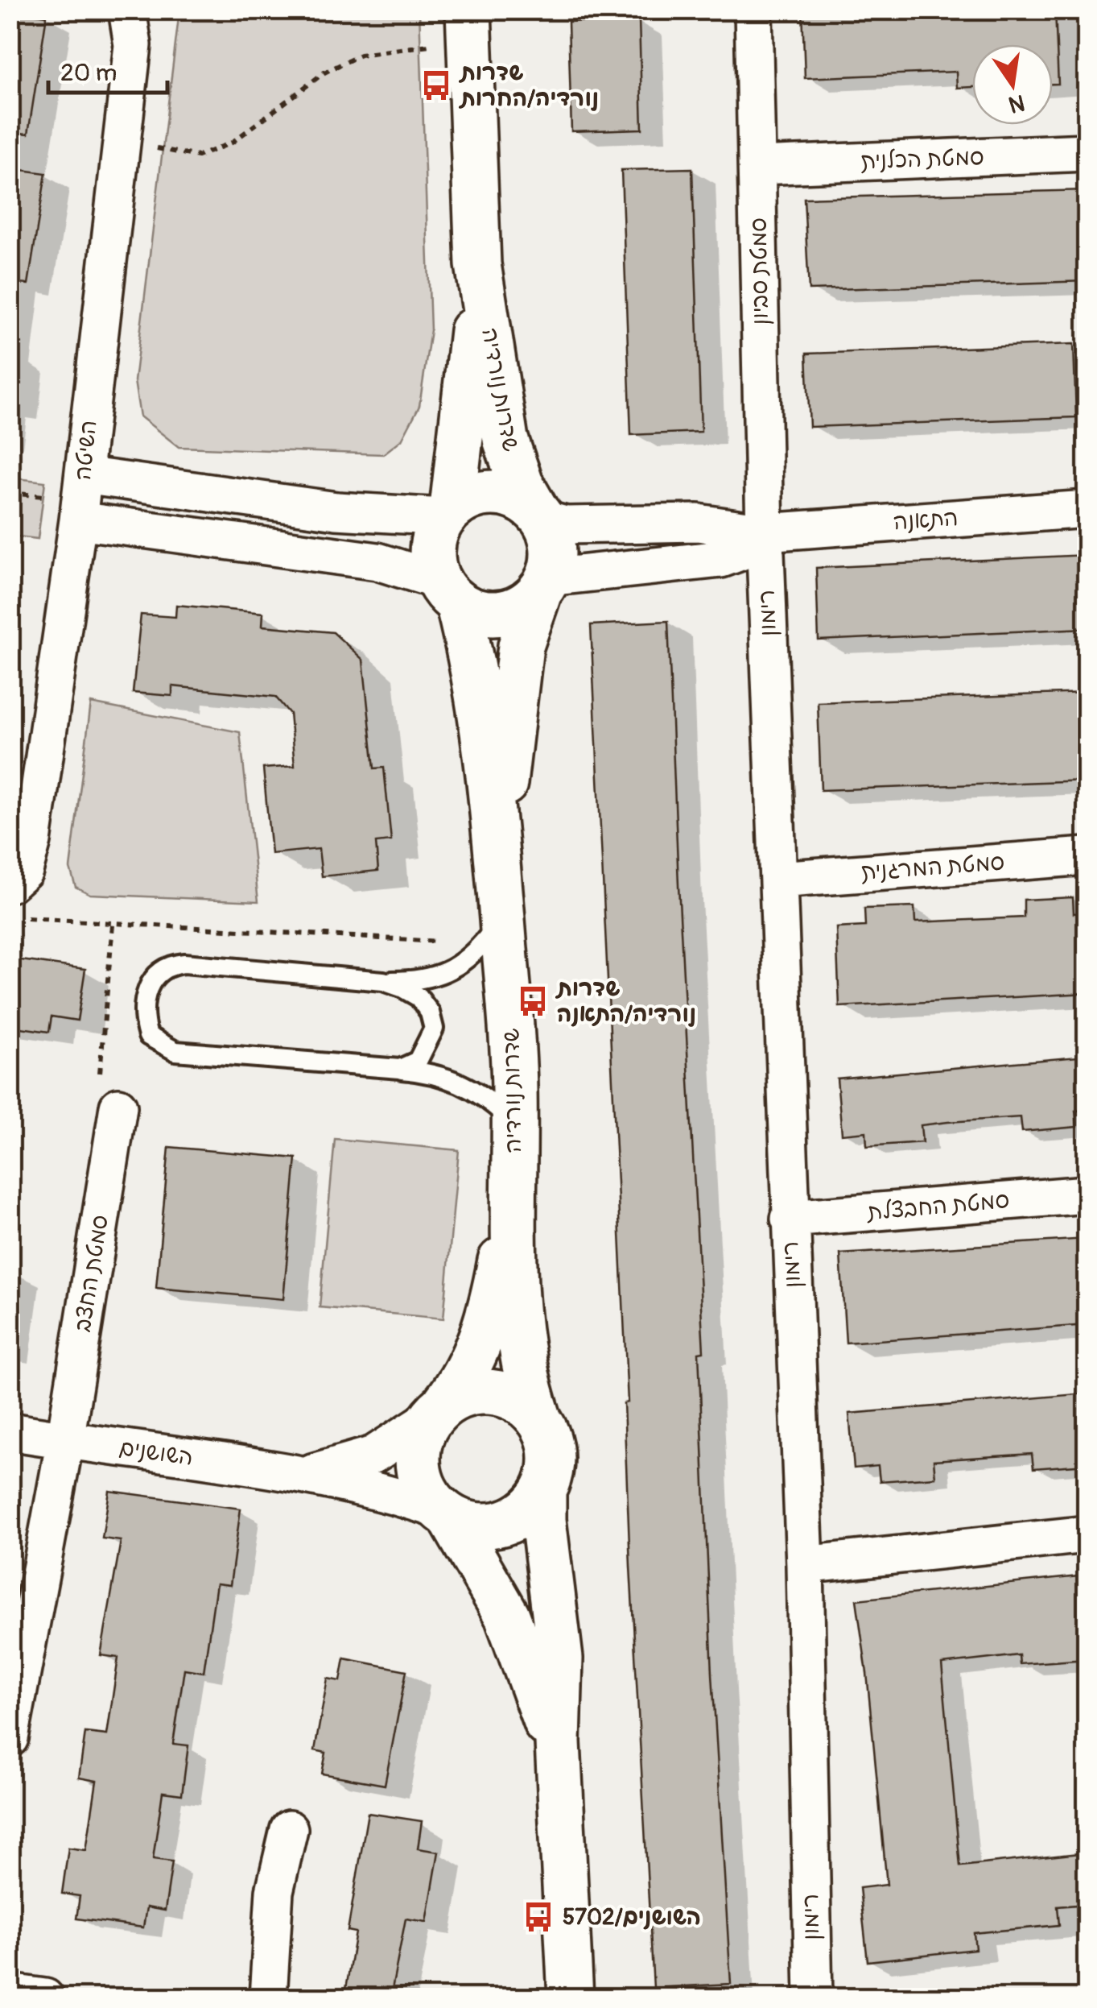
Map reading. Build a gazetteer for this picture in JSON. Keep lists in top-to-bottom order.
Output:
{
  "streets": {
    "street": [
      "סמטת הכלנית",
      "סמטת סביון",
      "שדרות נורדיה",
      "השיטה",
      "התאנה",
      "רימון",
      "סמטת המרגנית",
      "סמטת החבצלת",
      "סמטת החצב",
      "השושנים"
    ]
  },
  "crossings": [
    ["סמטת הכלנית", "סמטת סביון"],
    ["סמטת סביון", "התאנה"],
    ["סמטת סביון", "רימון"],
    ["שדרות נורדיה", "התאנה"],
    ["שדרות נורדיה", "השושנים"],
    ["התאנה", "רימון"],
    ["רימון", "סמטת המרגנית"],
    ["רימון", "סמטת החבצלת"],
    ["סמטת החצב", "השושנים"]
  ],
  "places": {
    "bus stop": ["שדרות נורדיה/החרות", "שדרות נורדיה/התאנה", "5702/השושנים"]
  },
  "scale_bar": "20 m",
  "north": "bottom"
}
